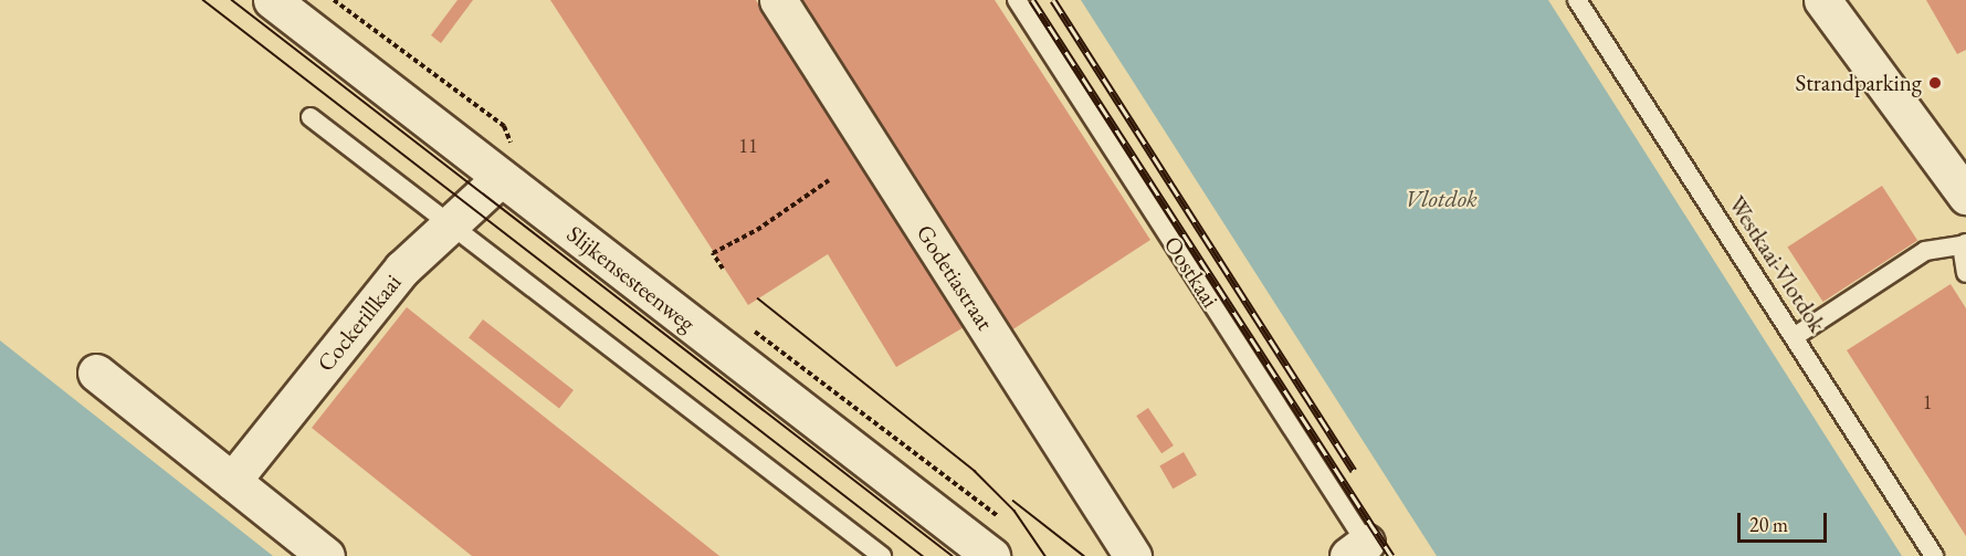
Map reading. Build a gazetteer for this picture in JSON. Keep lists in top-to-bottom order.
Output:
{
  "streets": {
    "street": ["Godetiastraat", "Slijkensesteenweg", "Cockerillkaai"],
    "lane": ["Westkaai-Vlotdok", "Oostkaai"]
  },
  "crossings": [
    ["Slijkensesteenweg", "Cockerillkaai"]
  ],
  "water": ["Vlotdok"],
  "places": ["Strandparking"],
  "house_numbers": ["11", "1"],
  "scale_bar": "20 m"
}
